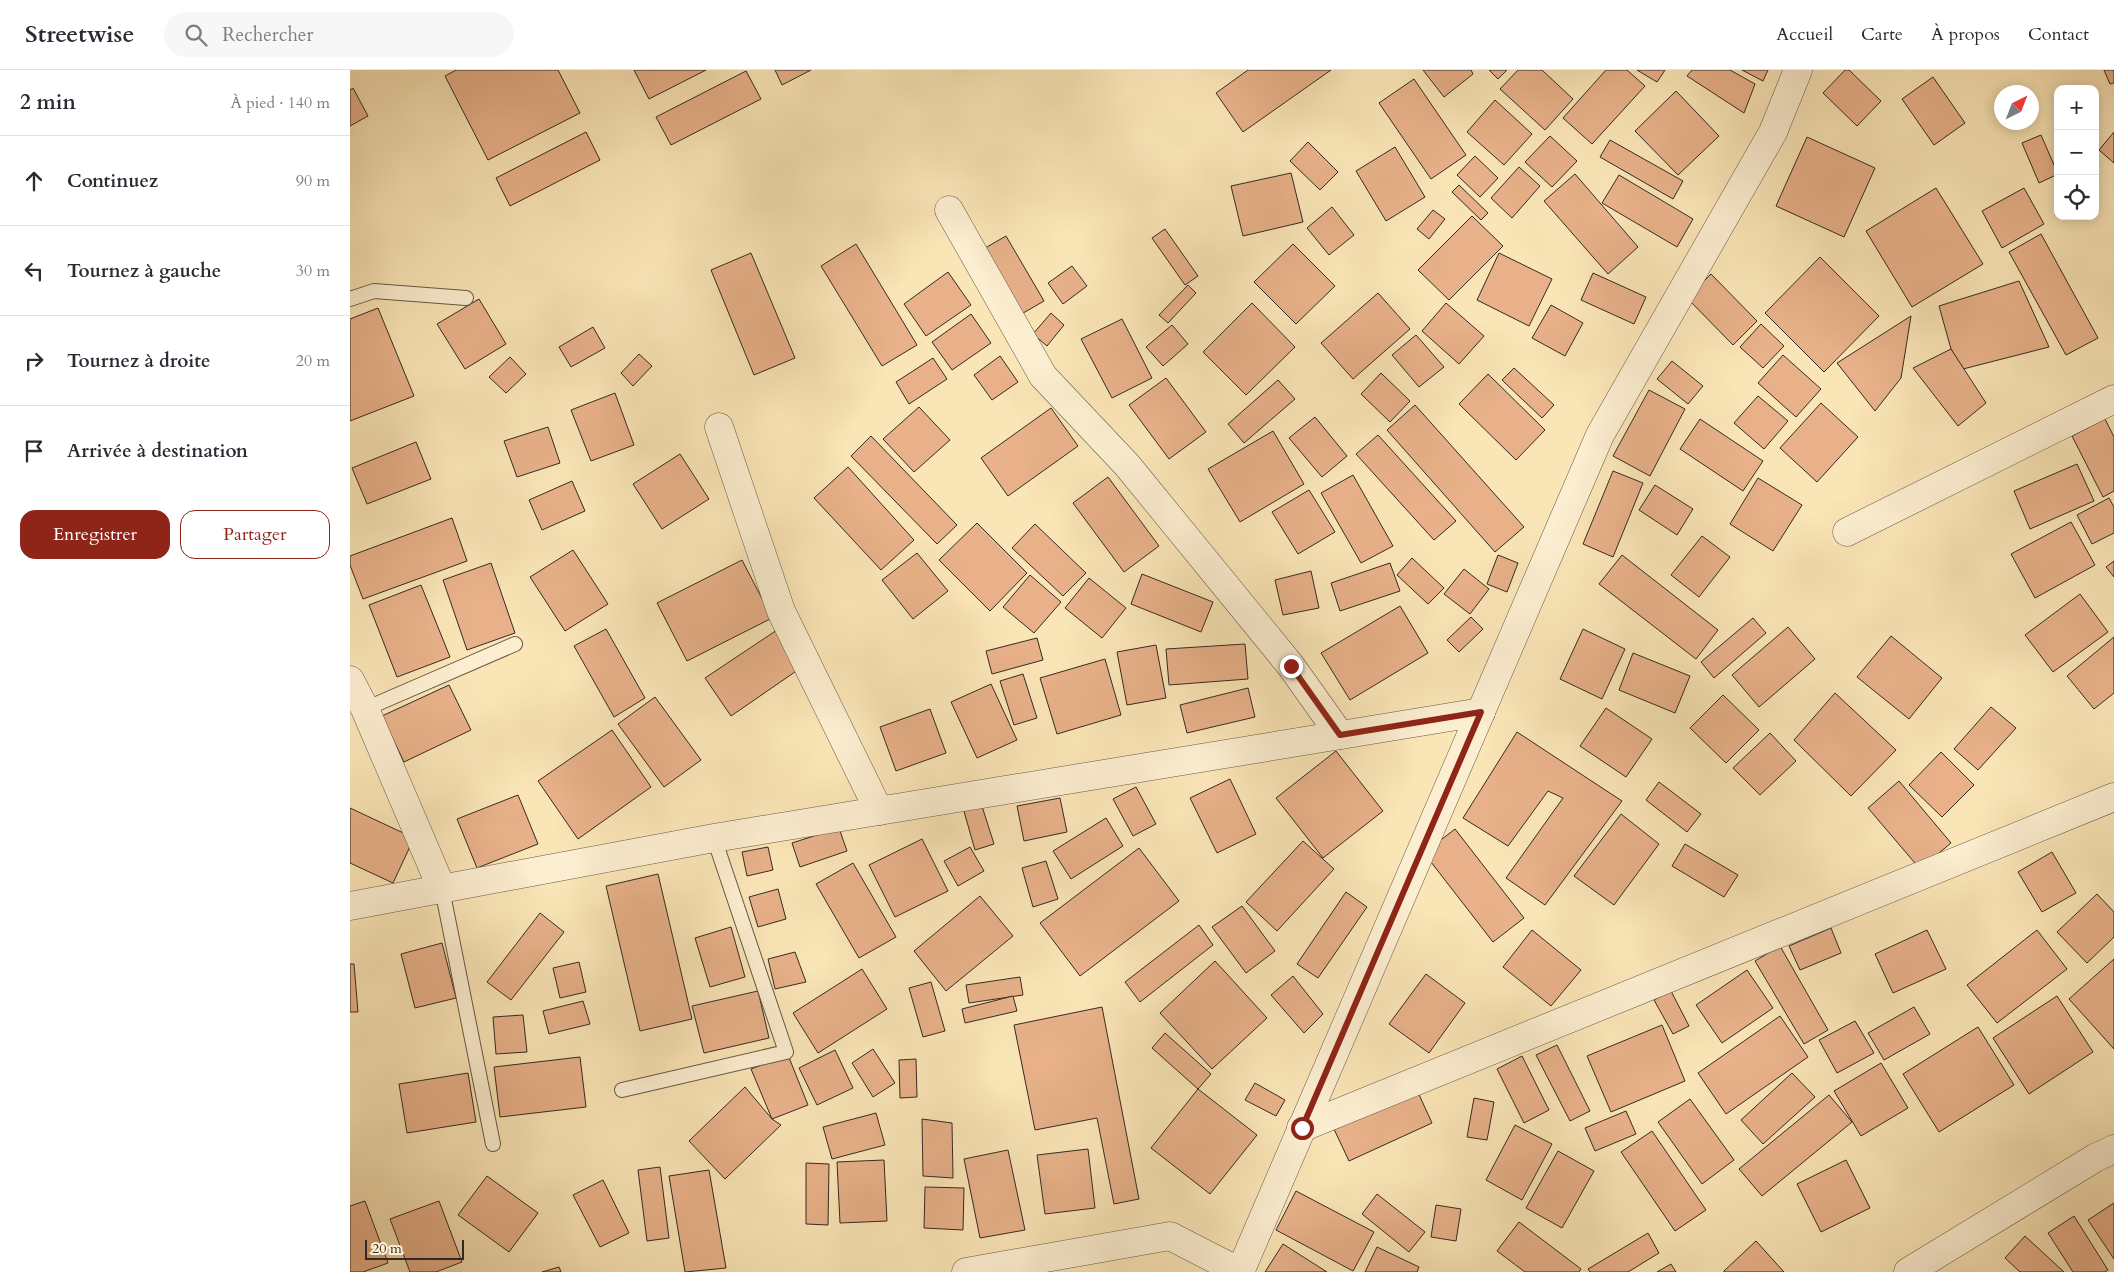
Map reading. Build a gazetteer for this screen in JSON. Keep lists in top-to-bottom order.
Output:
{
  "scale_bar": "20 m",
  "north": "top right",
  "page": {
    "header": "Streetwise",
    "search": "Rechercher",
    "nav": [
      "Accueil",
      "Carte",
      "À propos",
      "Contact"
    ],
    "heading": ["2 min", "À pied · 140 m"],
    "map_buttons": ["+", "−"],
    "list": [
      ["Continuez", "90 m"],
      ["Tournez à gauche", "30 m"],
      ["Tournez à droite", "20 m"],
      "Arrivée à destination"
    ],
    "buttons": ["Enregistrer", "Partager"],
    "scale": "20 m"
  }
}
